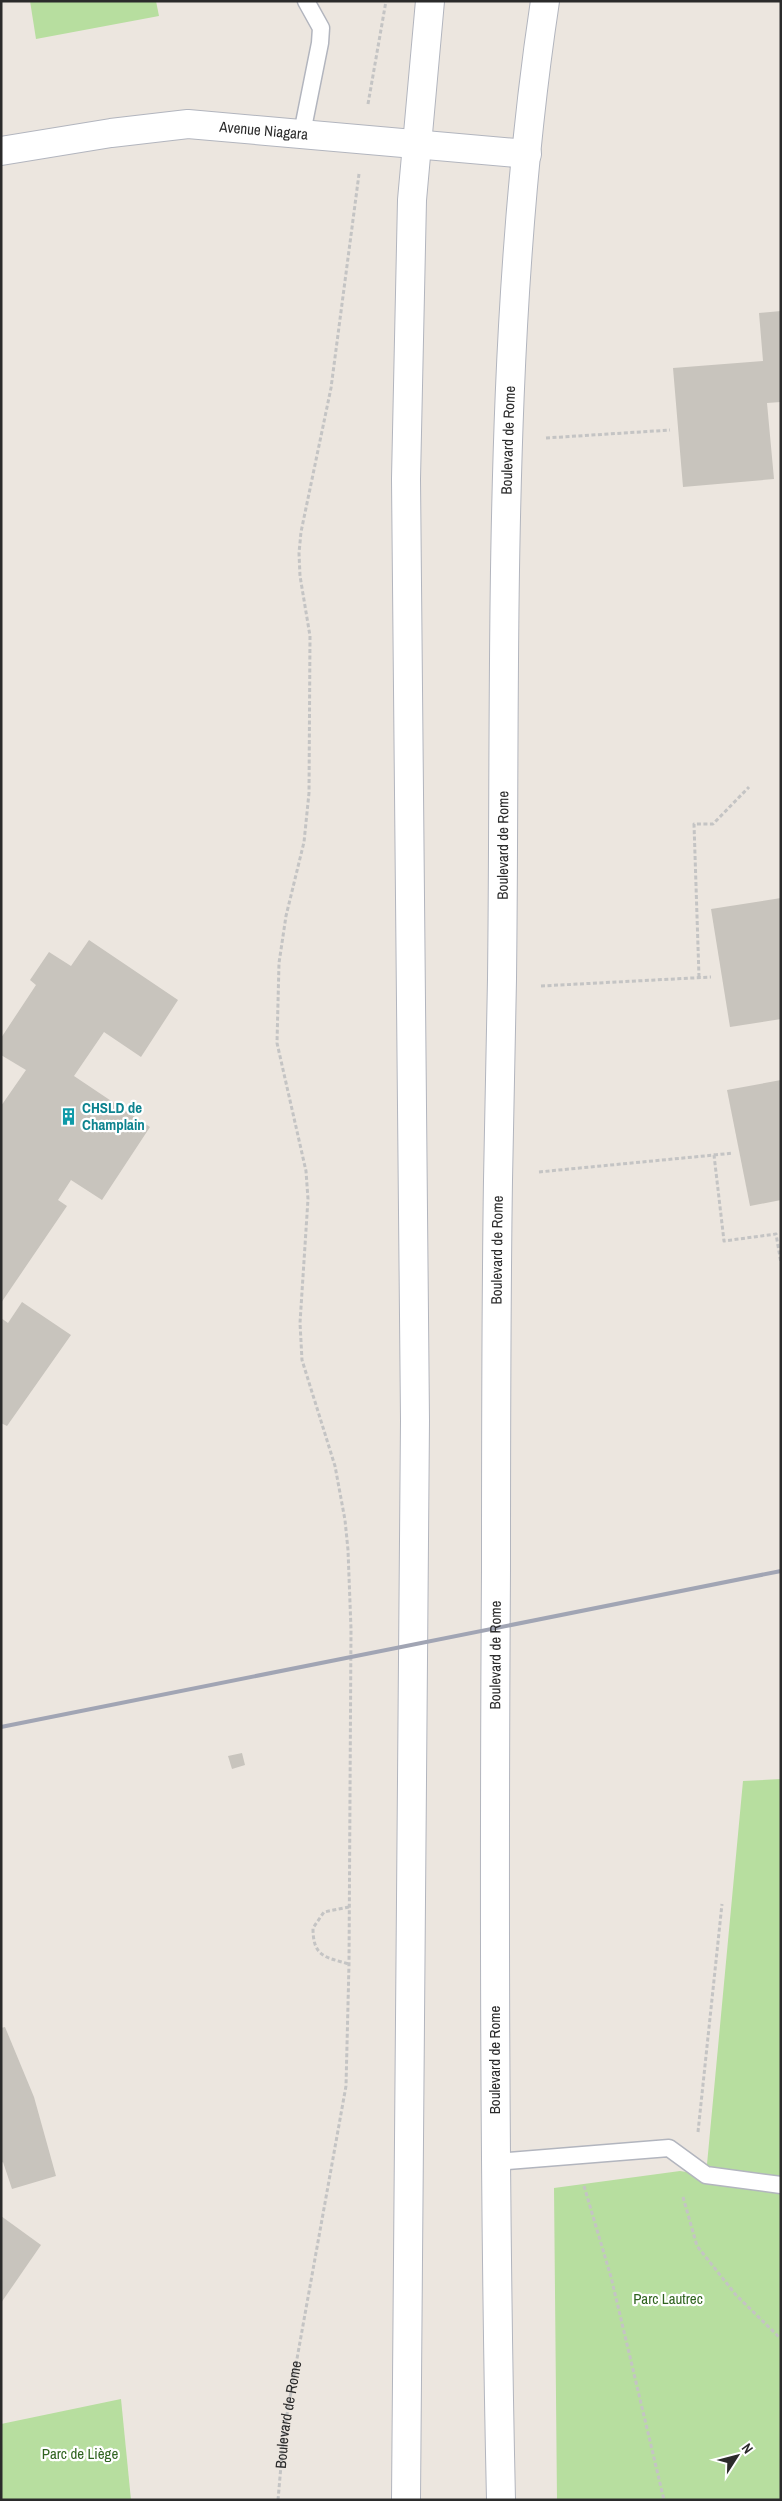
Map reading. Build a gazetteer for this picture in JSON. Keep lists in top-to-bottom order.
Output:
{
  "streets": {
    "main road": ["Avenue Niagara", "Boulevard de Rome"]
  },
  "crossings": [
    ["Avenue Niagara", "Boulevard de Rome"]
  ],
  "parks": ["Parc Lautrec", "Parc de Liège"],
  "places": {
    "building": ["CHSLD de Champlain"]
  },
  "north": "top right"
}
